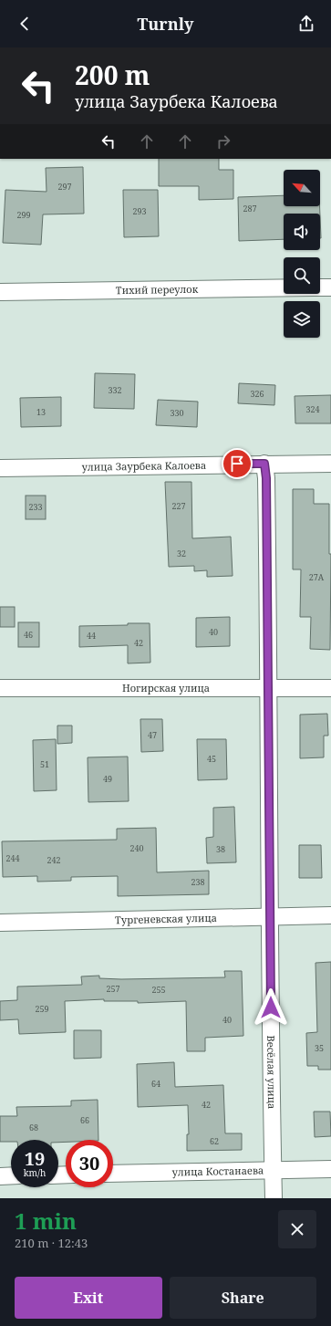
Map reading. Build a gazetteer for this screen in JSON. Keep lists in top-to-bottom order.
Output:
{
  "streets": {
    "street": [
      "Тихий переулок",
      "улица Заурбека Калоева",
      "Ногирская улица",
      "Тургеневская улица",
      "Весёлая улица",
      "улица Костанаева"
    ]
  },
  "crossings": [
    ["улица Заурбека Калоева", "Весёлая улица"],
    ["Ногирская улица", "Весёлая улица"],
    ["Тургеневская улица", "Весёлая улица"],
    ["Весёлая улица", "улица Костанаева"]
  ],
  "house_numbers": [
    "297",
    "287",
    "293",
    "299",
    "332",
    "326",
    "324",
    "13",
    "330",
    "227",
    "233",
    "32",
    "27А",
    "40",
    "46",
    "44",
    "42",
    "47",
    "45",
    "51",
    "49",
    "240",
    "38",
    "244",
    "242",
    "238",
    "257",
    "255",
    "259",
    "40",
    "35",
    "64",
    "42",
    "66",
    "68",
    "62"
  ],
  "north": "top left",
  "page": {
    "header": "Turnly",
    "turn": ["200 m", "улица Заурбека Калоева"],
    "speed": "19 km/h",
    "limit": "30",
    "heading": ["1 min", "210 m · 12:43"],
    "buttons": ["Exit", "Share"]
  }
}
